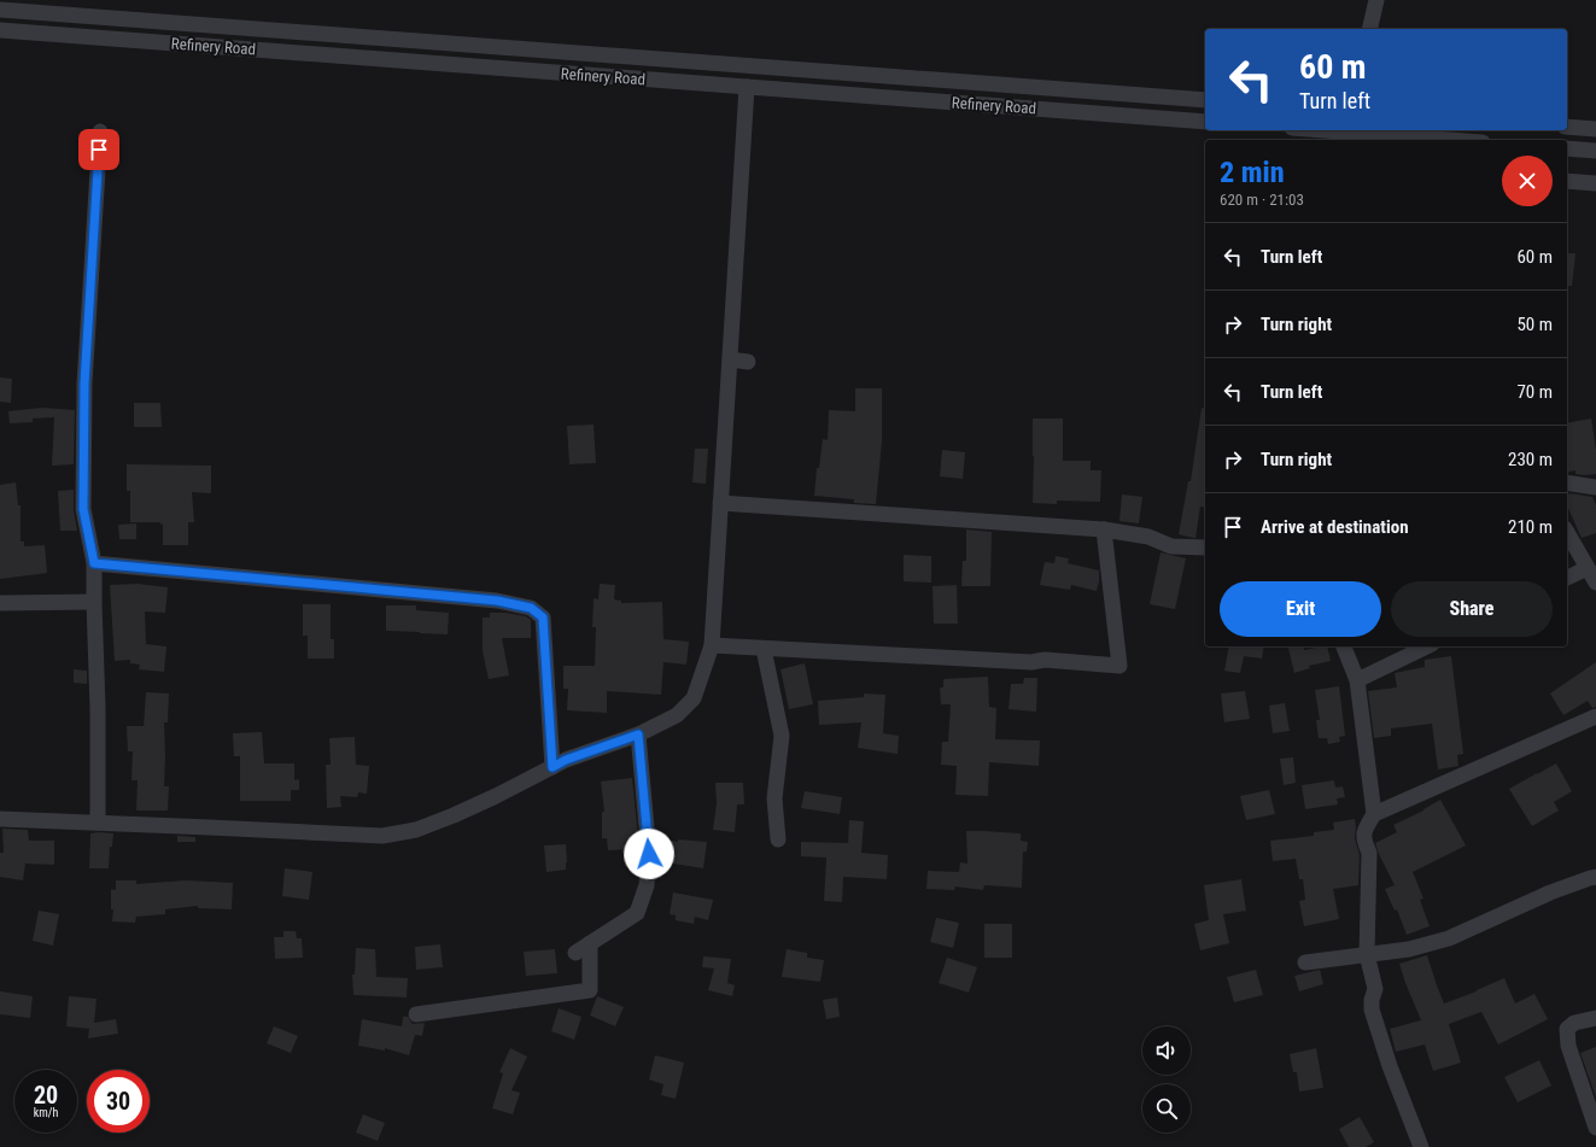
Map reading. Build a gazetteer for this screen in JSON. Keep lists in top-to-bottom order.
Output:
{
  "streets": {
    "street": ["Refinery Road"]
  },
  "page": {
    "turn": ["60 m", "Turn left"],
    "heading": ["2 min", "620 m · 21:03"],
    "list": [
      {
        "name": "Turn left",
        "value": "60 m"
      },
      {
        "name": "Turn right",
        "value": "50 m"
      },
      {
        "name": "Turn left",
        "value": "70 m"
      },
      {
        "name": "Turn right",
        "value": "230 m"
      },
      {
        "name": "Arrive at destination",
        "value": "210 m"
      }
    ],
    "buttons": ["Exit", "Share"],
    "speed": "20 km/h",
    "limit": "30"
  }
}
